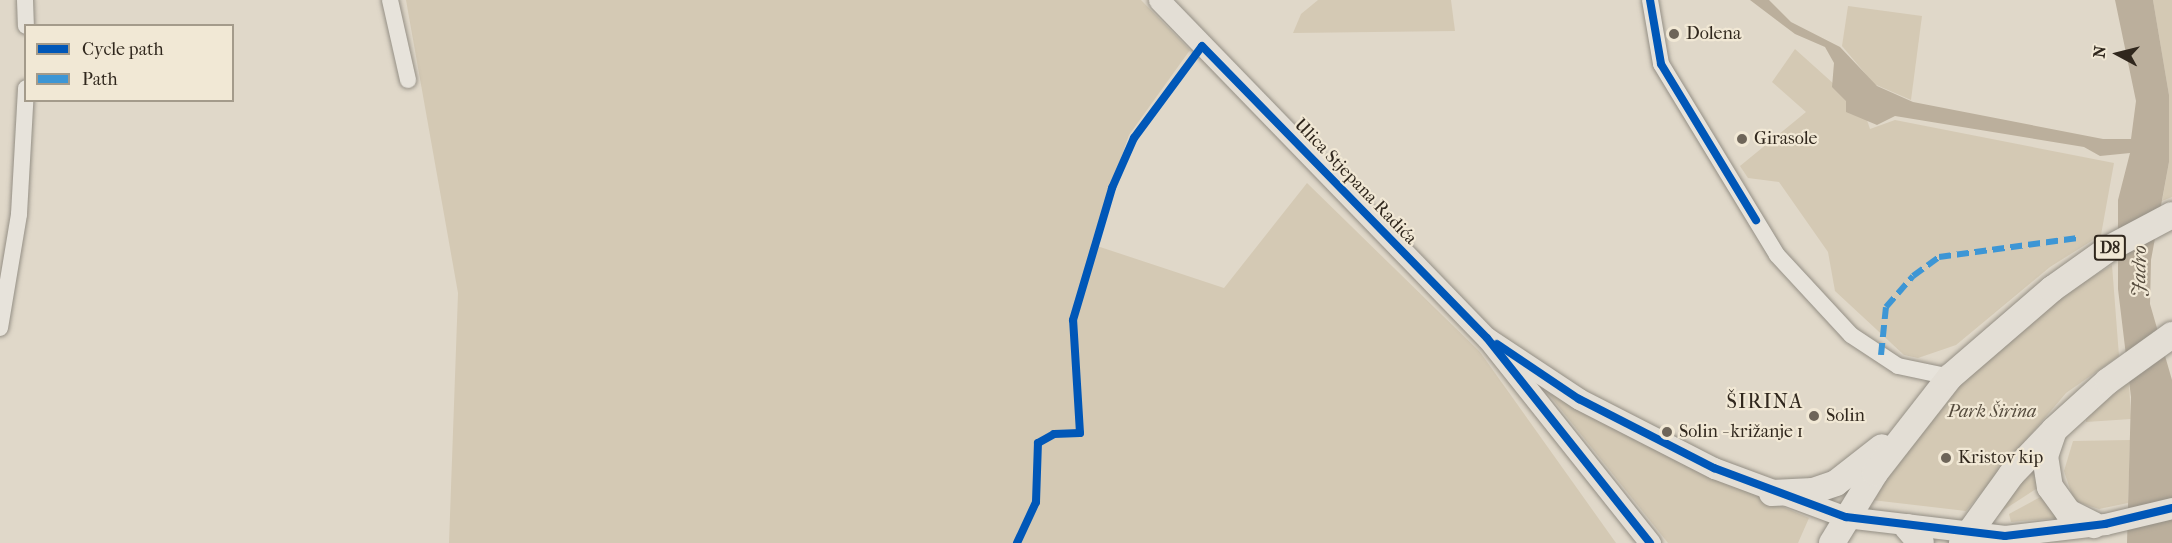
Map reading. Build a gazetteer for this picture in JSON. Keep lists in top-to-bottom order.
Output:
{
  "streets": {
    "highway": ["D8"],
    "main road": ["Ulica Stjepana Radića"]
  },
  "districts": ["ŠIRINA"],
  "water": ["Jadro"],
  "parks": ["Park Širina"],
  "places": [
    "Dolena",
    "Girasole",
    "Solin",
    "Solin - križanje 1",
    "Kristov kip"
  ],
  "legend": ["Cycle path", "Path"],
  "north": "left"
}
